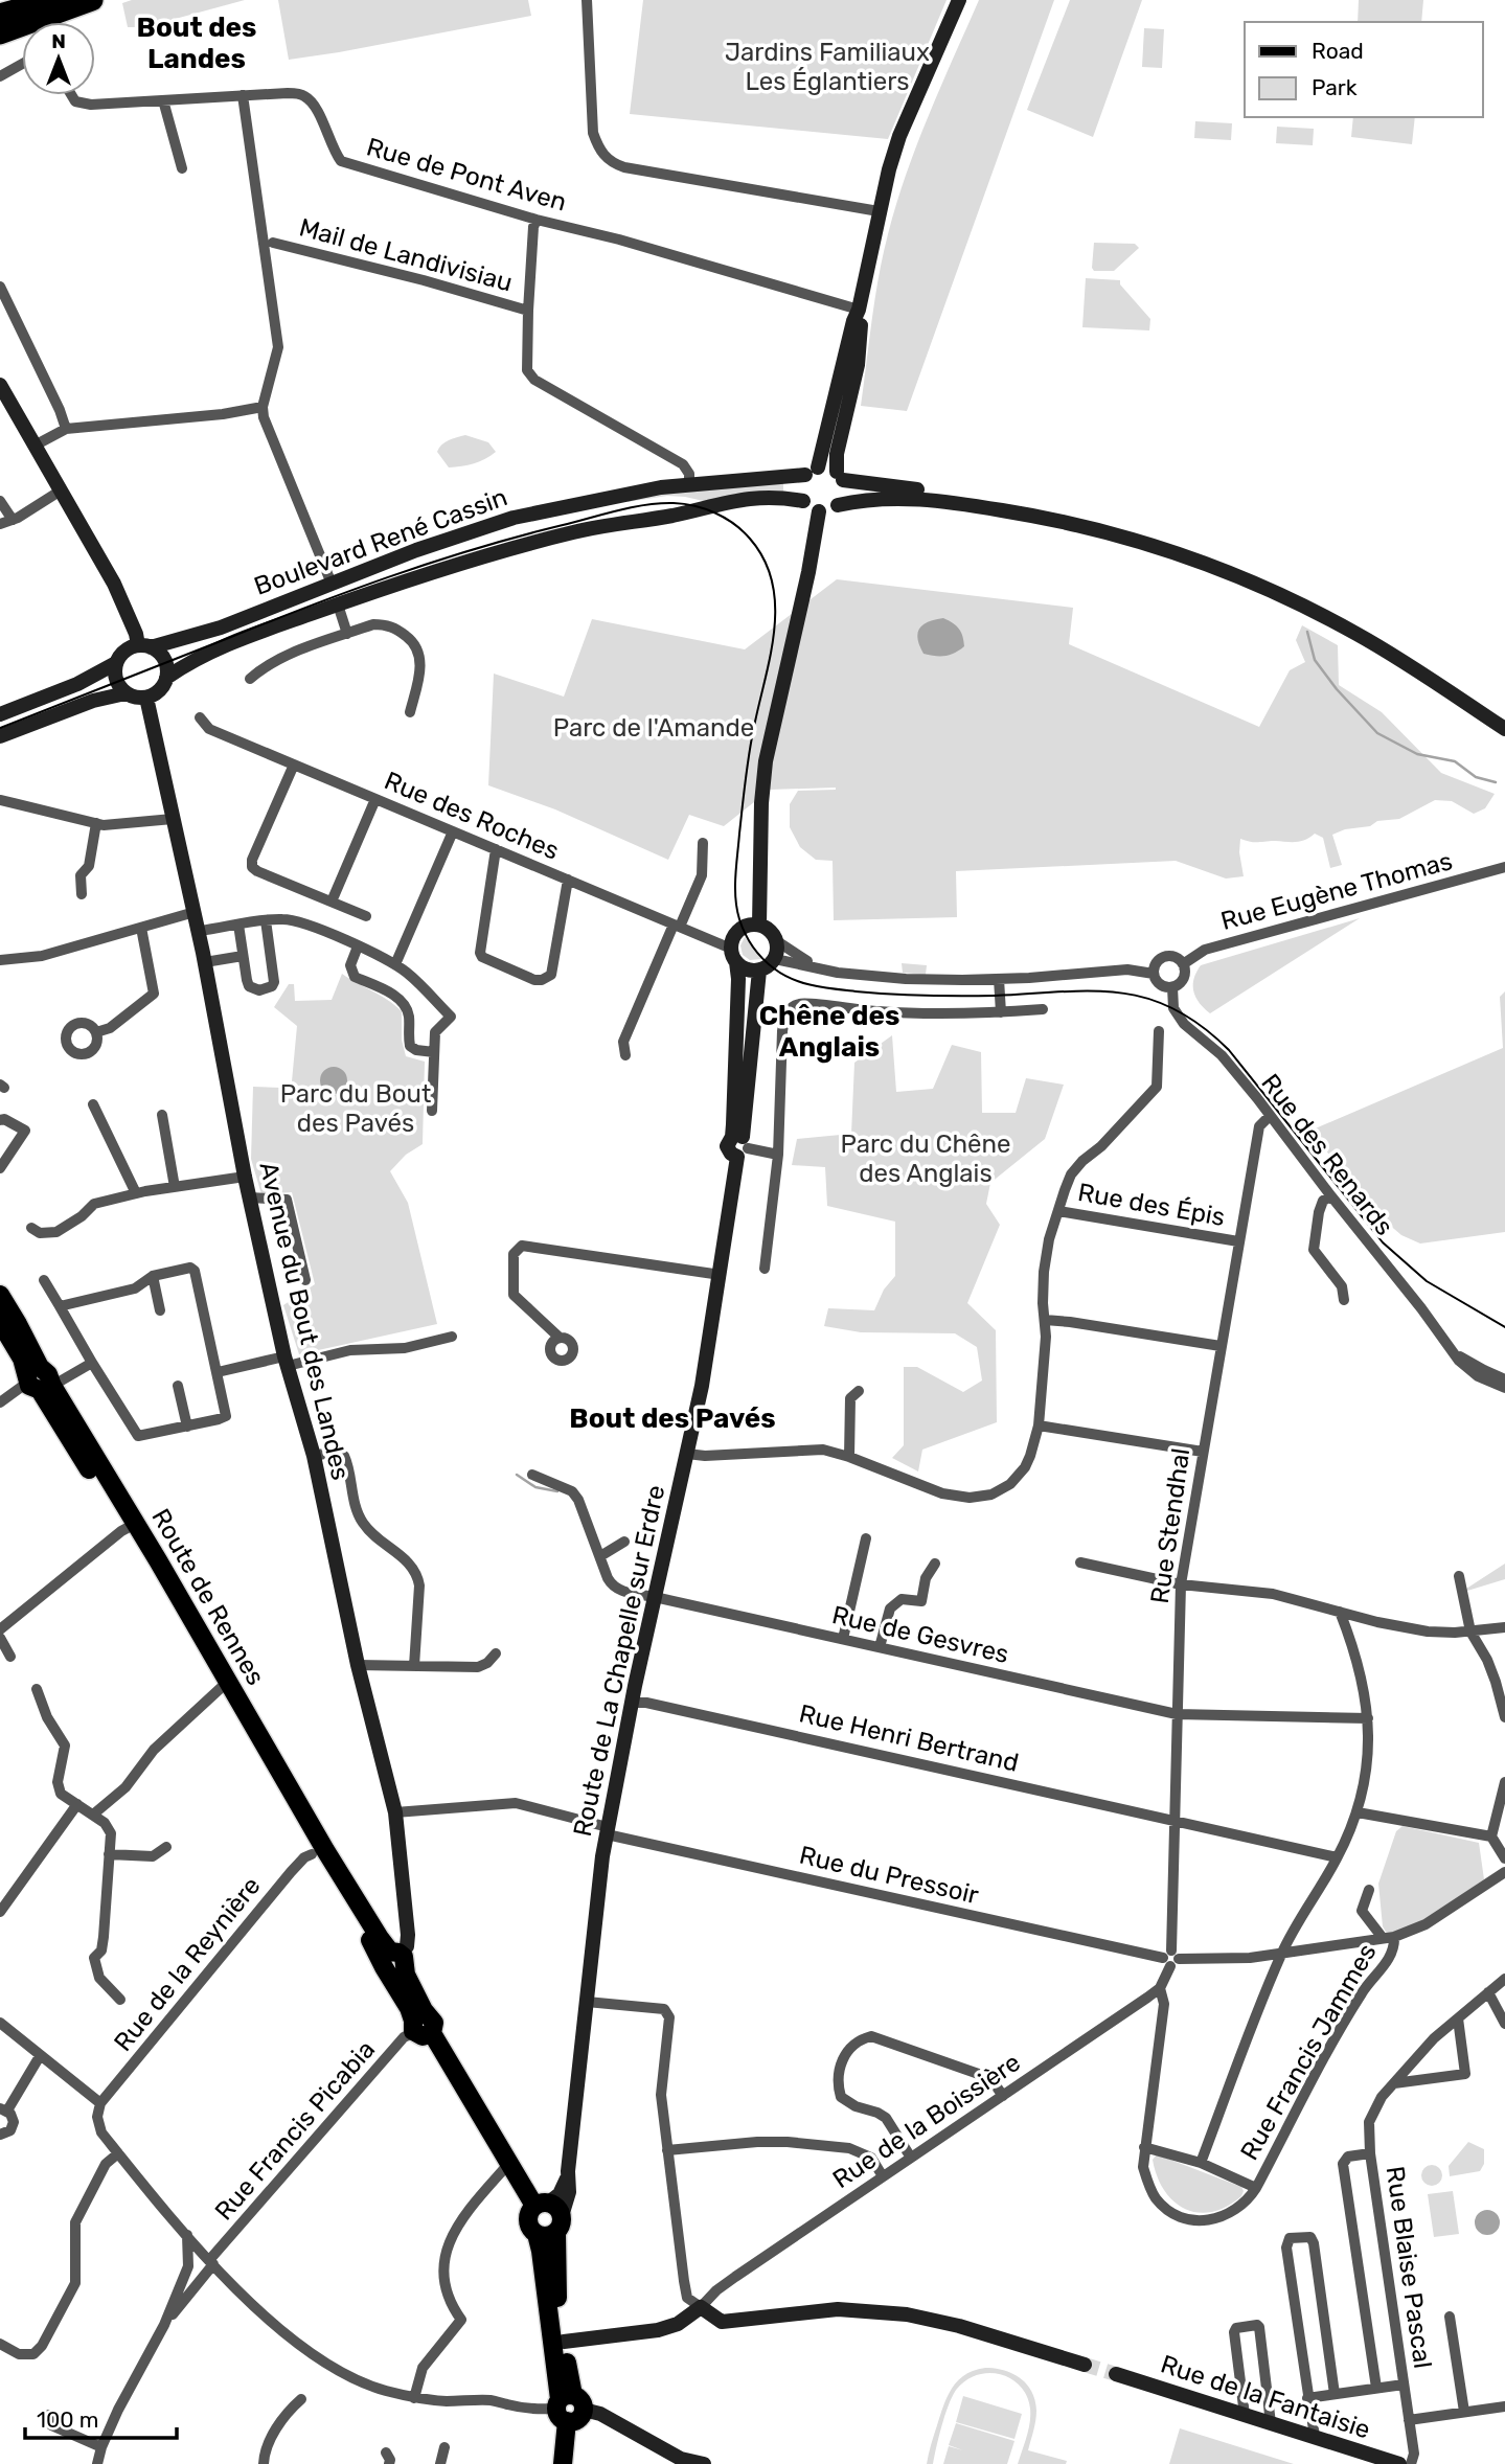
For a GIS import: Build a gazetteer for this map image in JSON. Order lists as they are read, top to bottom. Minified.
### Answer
{"streets":{"main road":["Route de Rennes"],"street":["Rue de Pont Aven","Mail de Landivisiau","Boulevard René Cassin","Rue des Roches","Rue Eugène Thomas","Rue des Renards","Rue des Épis","Avenue du Bout des Landes","Rue Stendhal","Rue de Gesvres","Route de La Chapelle sur Erdre","Rue Henri Bertrand","Rue du Pressoir","Rue de la Reynière","Rue Francis Jammes","Rue de la Boissière","Rue Francis Picabia","Rue Blaise Pascal","Rue de la Fantaisie"]},"crossings":[["Boulevard René Cassin","Avenue du Bout des Landes"],["Rue des Roches","Route de La Chapelle sur Erdre"],["Rue Eugène Thomas","Rue des Renards"],["Rue des Renards","Rue Stendhal"],["Rue des Épis","Rue Stendhal"],["Avenue du Bout des Landes","Route de Rennes"],["Avenue du Bout des Landes","Rue du Pressoir"],["Rue Stendhal","Rue de Gesvres"],["Rue Stendhal","Rue Henri Bertrand"],["Rue Stendhal","Rue du Pressoir"],["Rue Stendhal","Rue de la Boissière"],["Route de Rennes","Route de La Chapelle sur Erdre"],["Route de Rennes","Rue de la Reynière"],["Route de Rennes","Rue Francis Picabia"],["Rue de Gesvres","Route de La Chapelle sur Erdre"],["Route de La Chapelle sur Erdre","Rue Henri Bertrand"],["Route de La Chapelle sur Erdre","Rue du Pressoir"],["Rue du Pressoir","Rue Francis Jammes"],["Rue du Pressoir","Rue de la Boissière"],["Rue Francis Jammes","Rue de la Boissière"]],"districts":["Bout des Landes","Chêne des Anglais","Bout des Pavés"],"parks":["Jardins Familiaux Les Églantiers","Parc de l'Amande","Parc du Bout des Pavés","Parc du Chêne des Anglais"],"legend":["Road","Park"],"scale_bar":"100 m","north":"top"}
